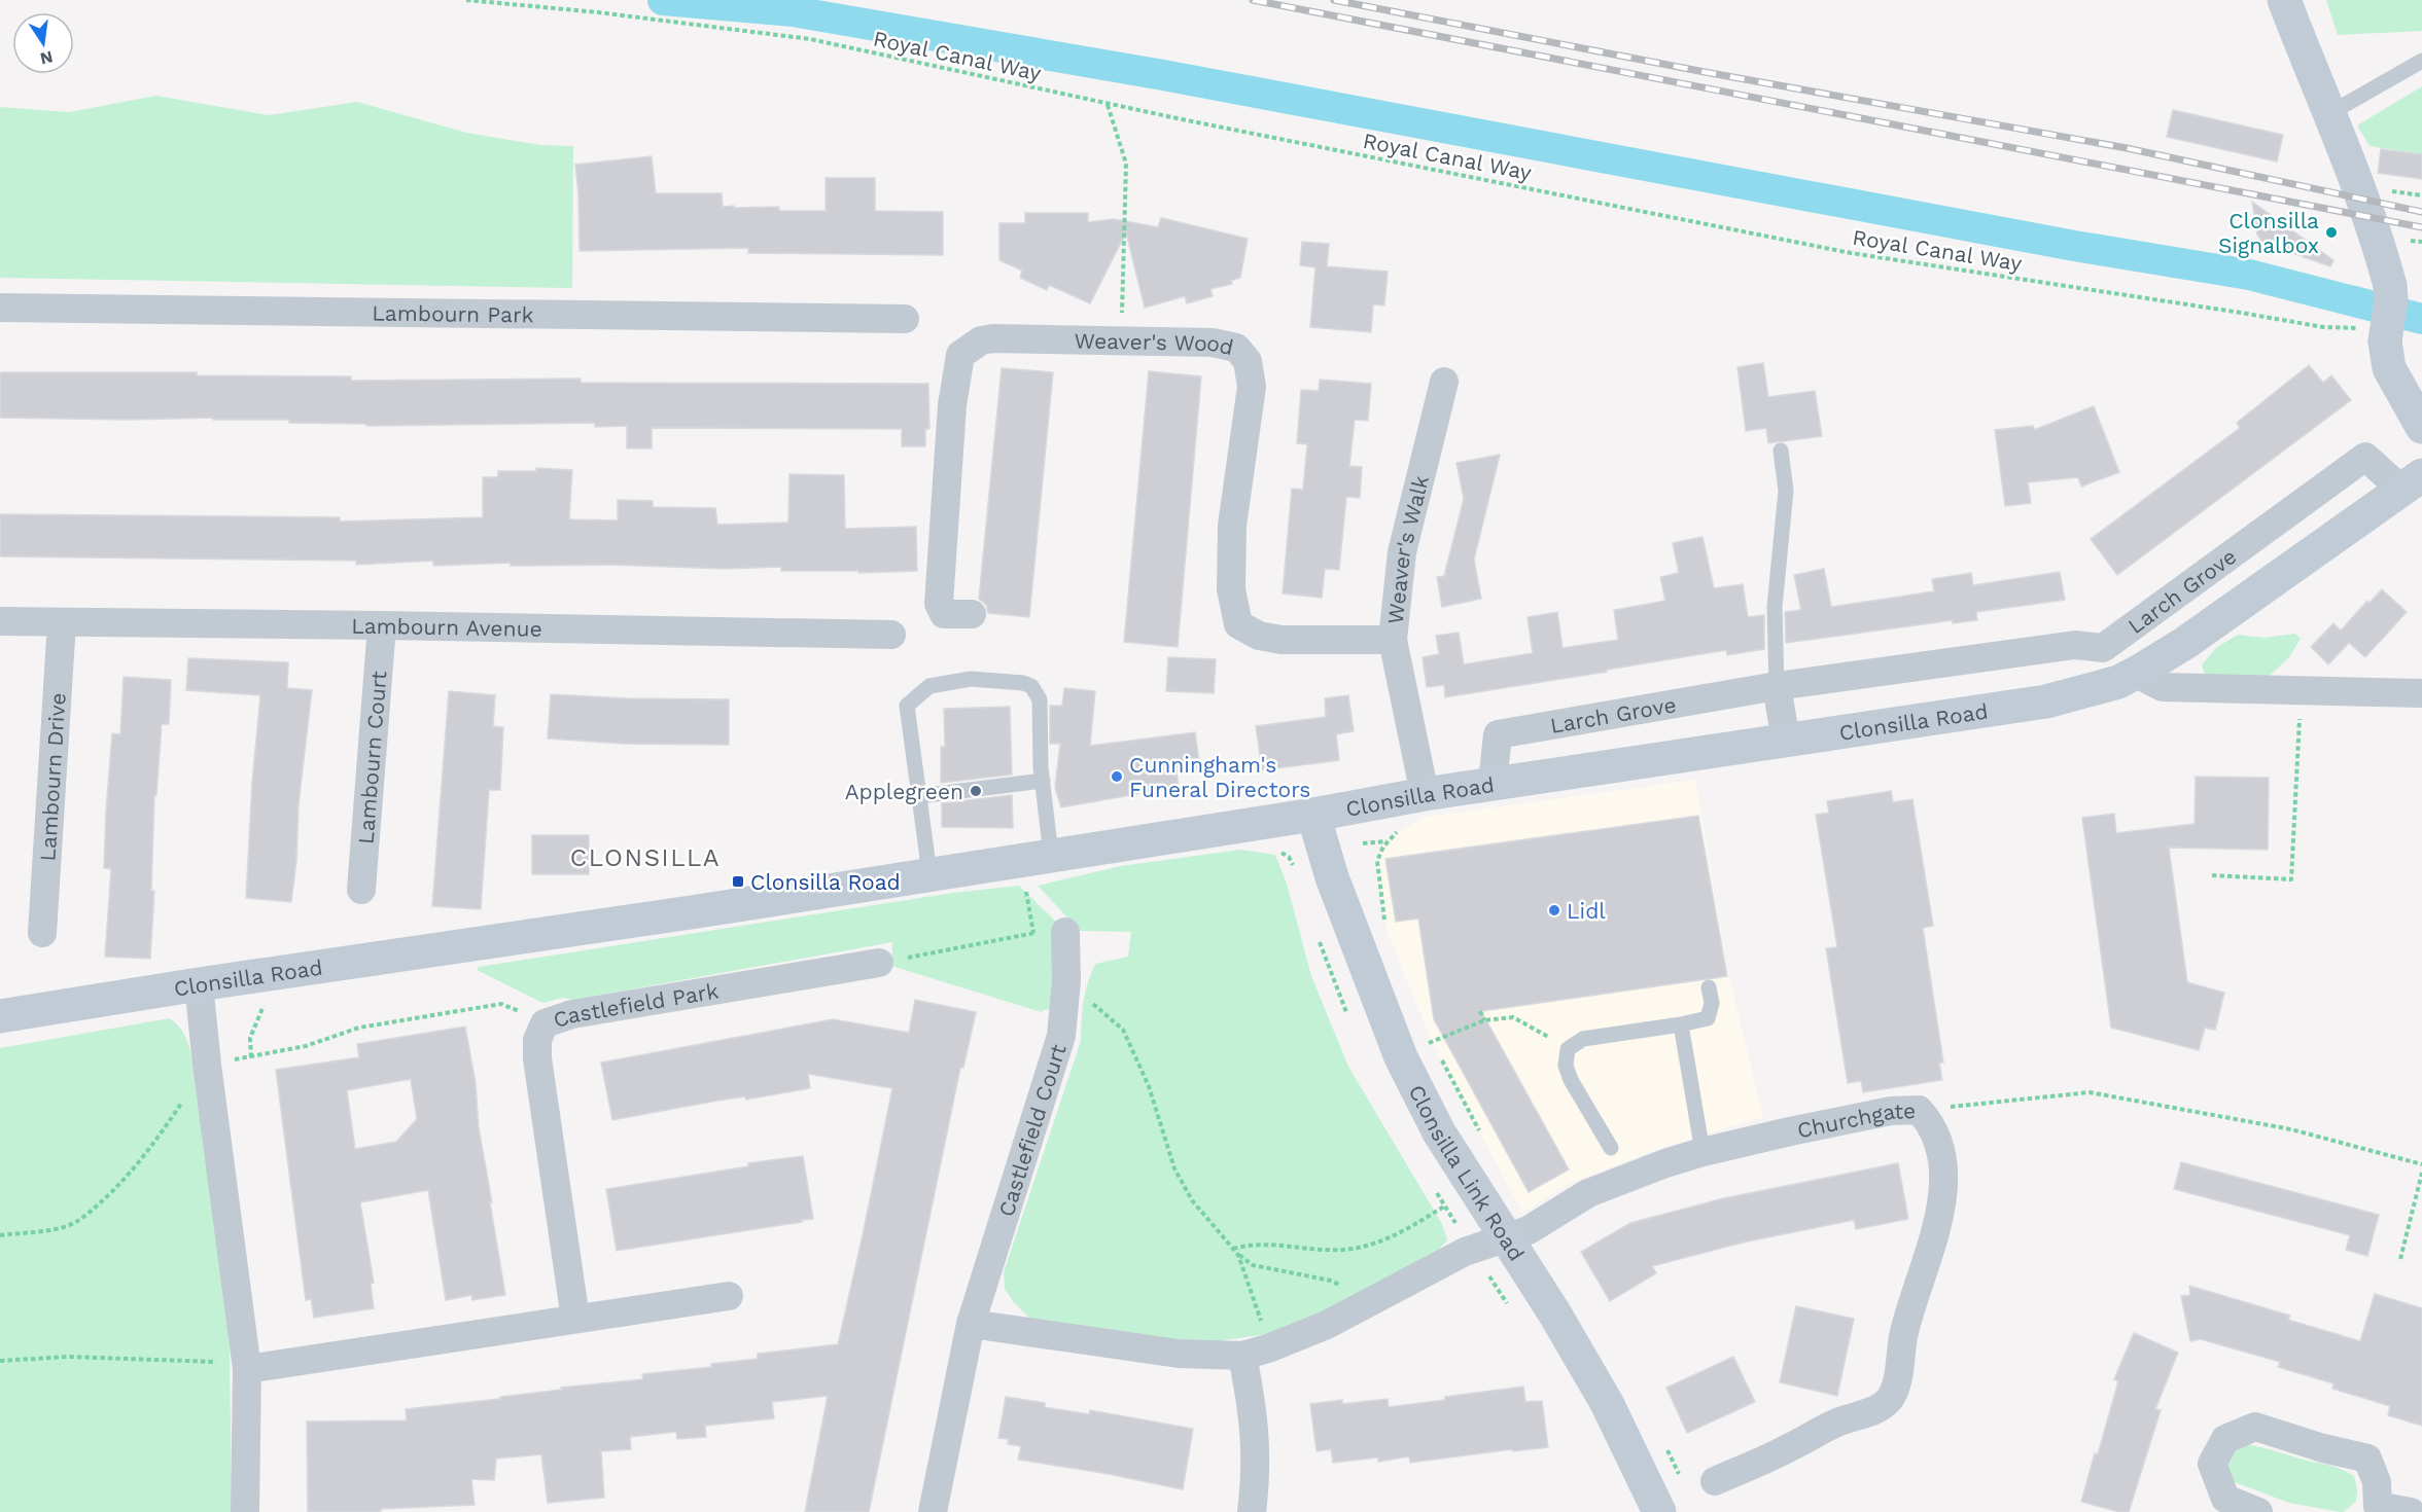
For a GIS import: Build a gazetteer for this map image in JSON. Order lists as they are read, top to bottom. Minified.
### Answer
{"streets":{"main road":["Clonsilla Road","Clonsilla Link Road"],"street":["Lambourn Park","Weaver's Wood","Weaver's Walk","Larch Grove","Lambourn Avenue","Lambourn Court","Lambourn Drive","Castlefield Park","Churchgate","Castlefield Court"],"path":["Royal Canal Way"]},"crossings":[["Weaver's Wood","Weaver's Walk"],["Weaver's Walk","Clonsilla Road"],["Larch Grove","Clonsilla Road"],["Lambourn Avenue","Lambourn Court"],["Lambourn Avenue","Lambourn Drive"],["Clonsilla Road","Clonsilla Link Road"],["Churchgate","Clonsilla Link Road"]],"districts":["CLONSILLA"],"places":{"other":["Clonsilla Signalbox","Cunningham's Funeral Directors","Applegreen","Lidl"],"transit":["Clonsilla Road"]},"north":"bottom"}
